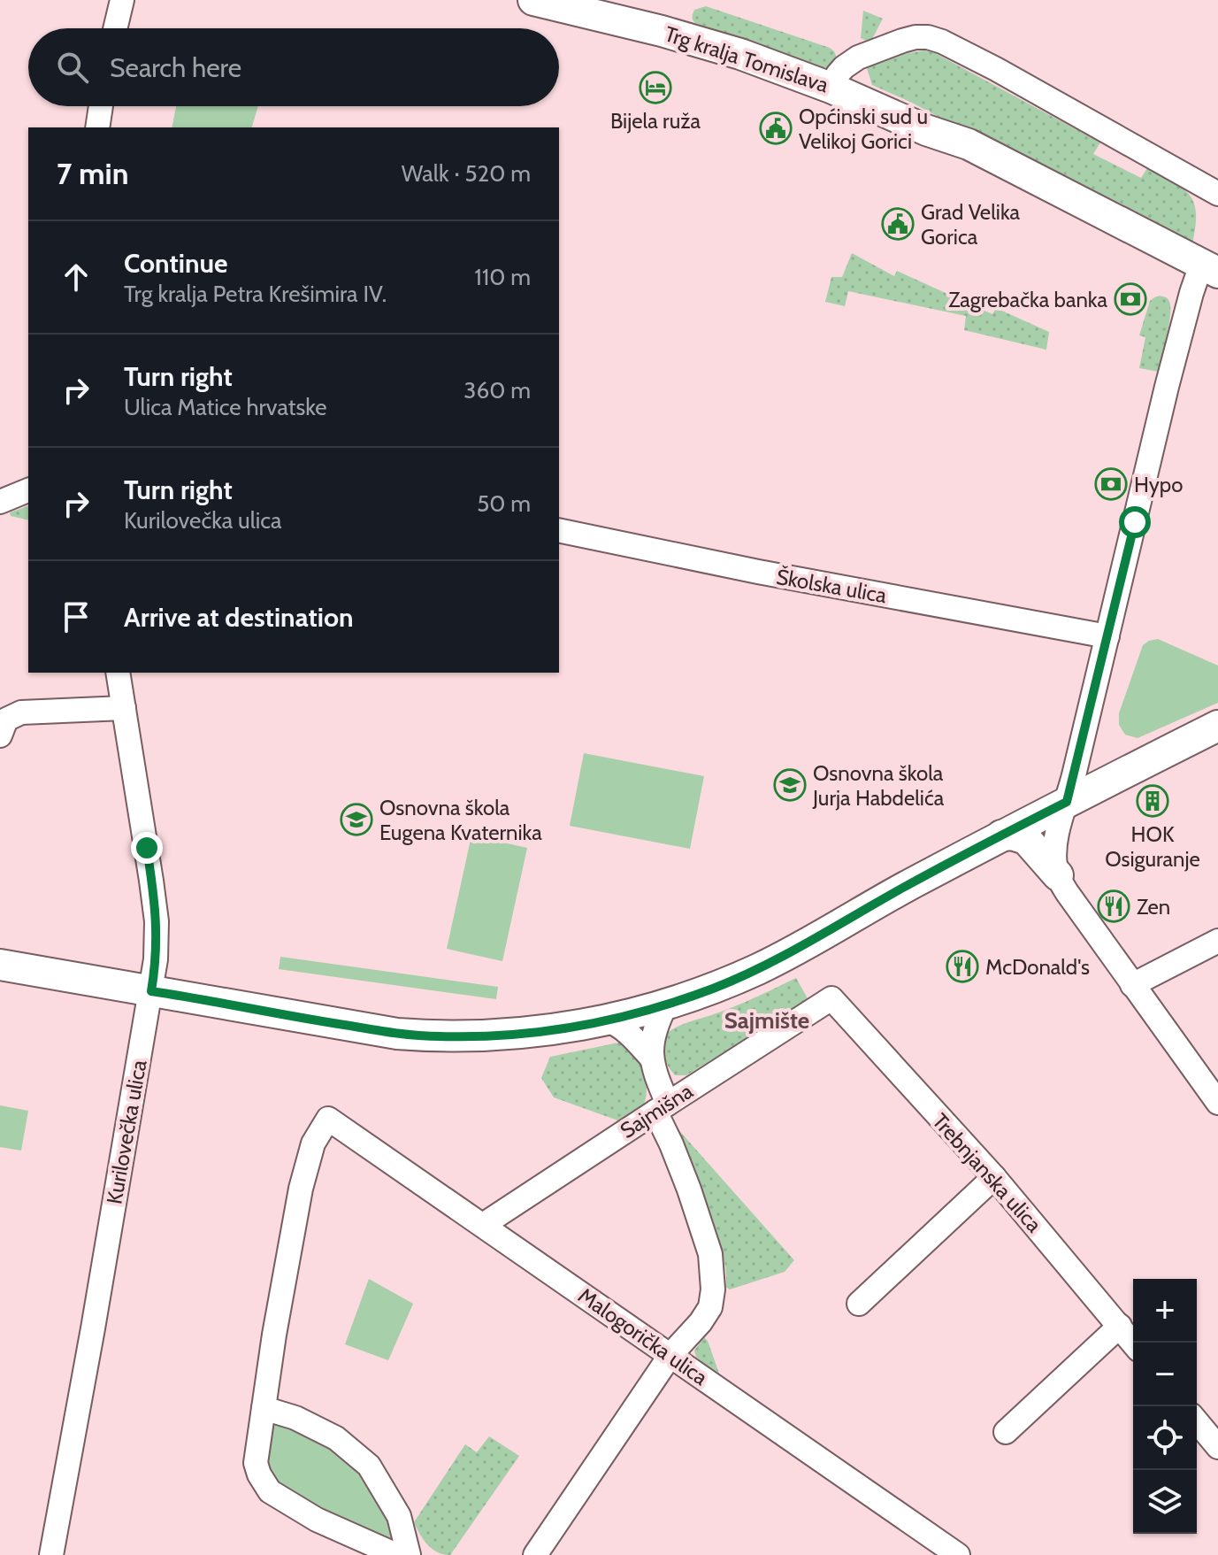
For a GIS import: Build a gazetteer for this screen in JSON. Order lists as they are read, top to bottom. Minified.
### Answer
{"streets":{"main road":["Trg kralja Tomislava"],"street":["Školska ulica","Sajmišna","Kurilovečka ulica","Trebnjanska ulica","Malogorička ulica"]},"crossings":[["Sajmišna","Trebnjanska ulica"],["Sajmišna","Malogorička ulica"]],"districts":["Sajmište"],"places":{"hotel":["Bijela ruža"],"public building":["Općinski sud u Velikoj Gorici","Grad Velika Gorica"],"bank":["Zagrebačka banka","Hypo"],"school or university":["Osnovna škola Jurja Habdelića","Osnovna škola Eugena Kvaternika"],"building":["HOK Osiguranje"],"restaurant":["Zen","McDonald's"]},"page":{"search":"Search here","heading":["7 min","Walk · 520 m"],"list":[["Continue","Trg kralja Petra Krešimira IV.","110 m"],["Turn right","Ulica Matice hrvatske","360 m"],["Turn right","Kurilovečka ulica","50 m"],"Arrive at destination"],"map_buttons":["+","−"]}}
